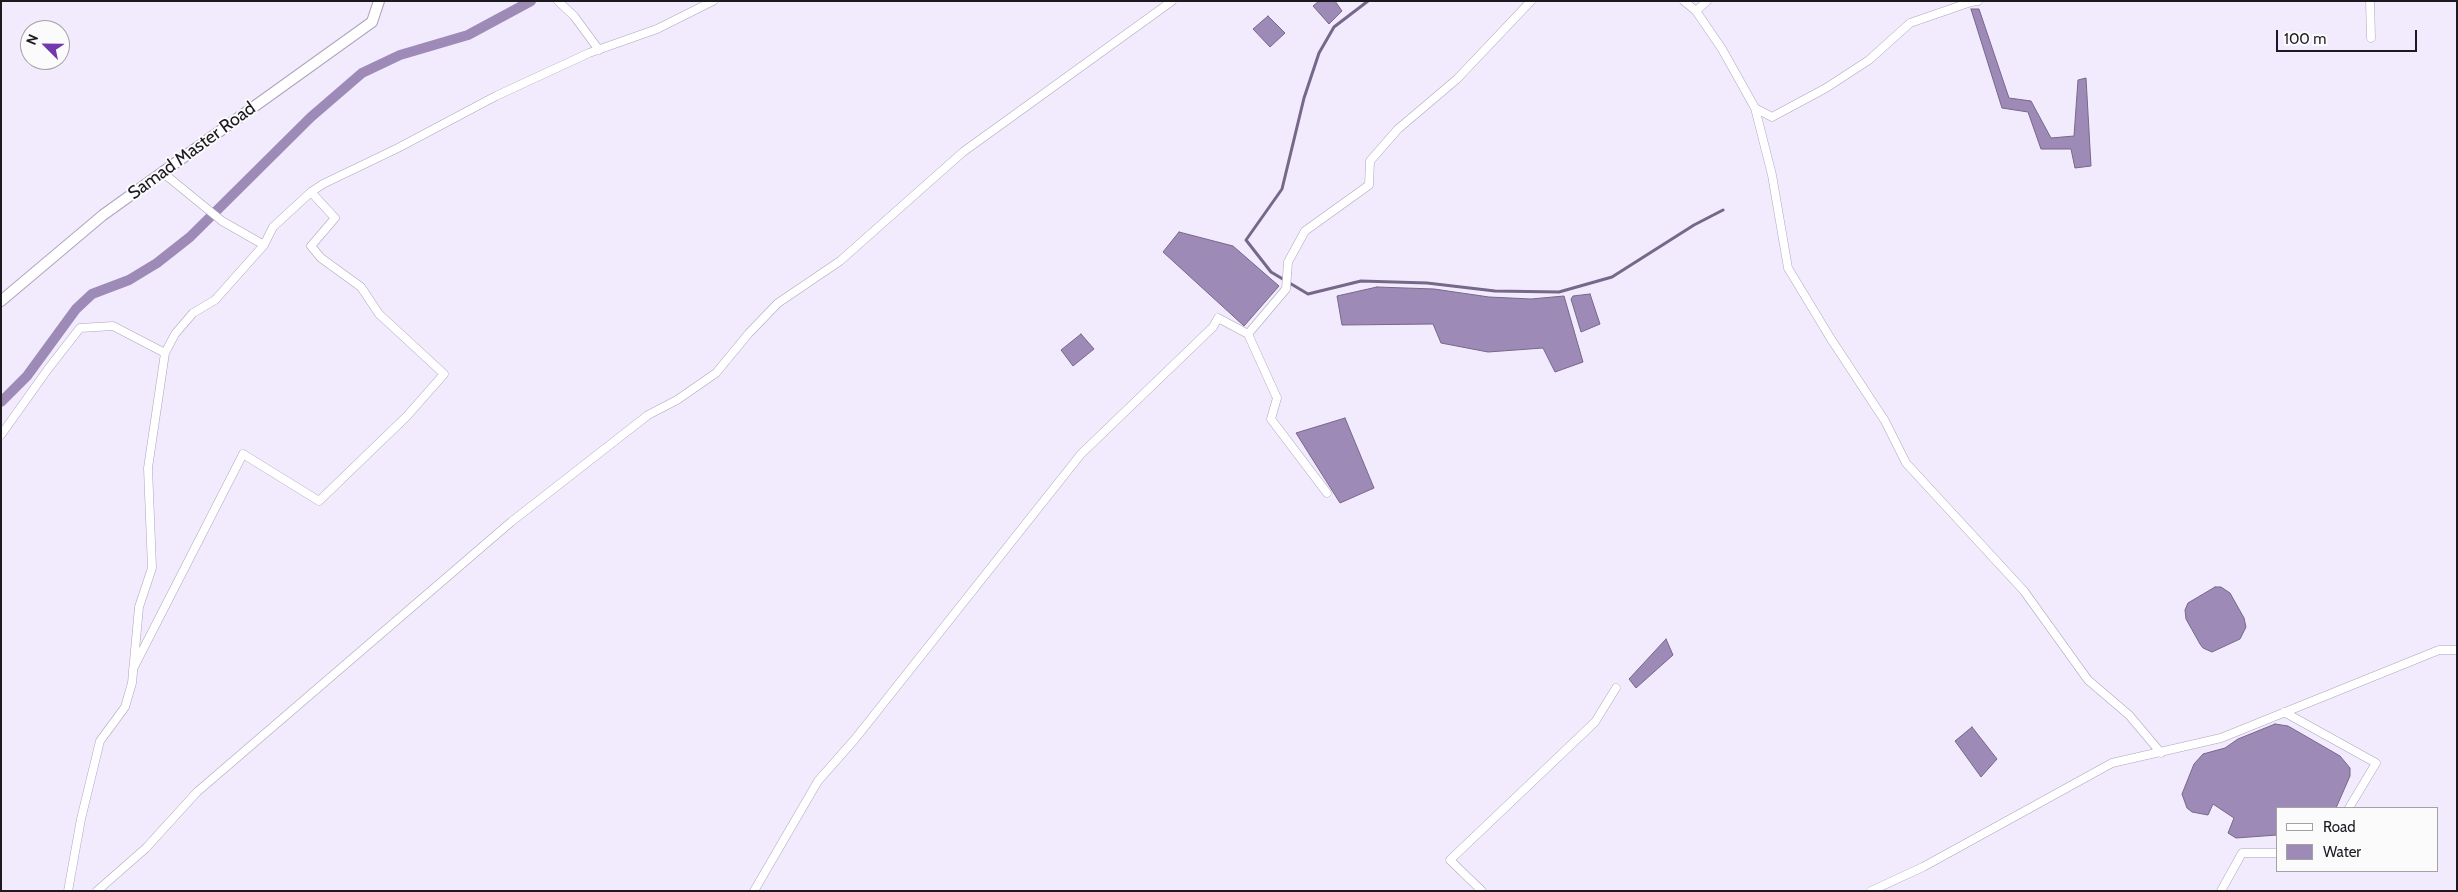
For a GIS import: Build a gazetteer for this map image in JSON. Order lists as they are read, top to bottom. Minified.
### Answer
{"streets":{"street":["Samad Master Road"]},"legend":["Road","Water"],"scale_bar":"100 m","north":"top left"}
